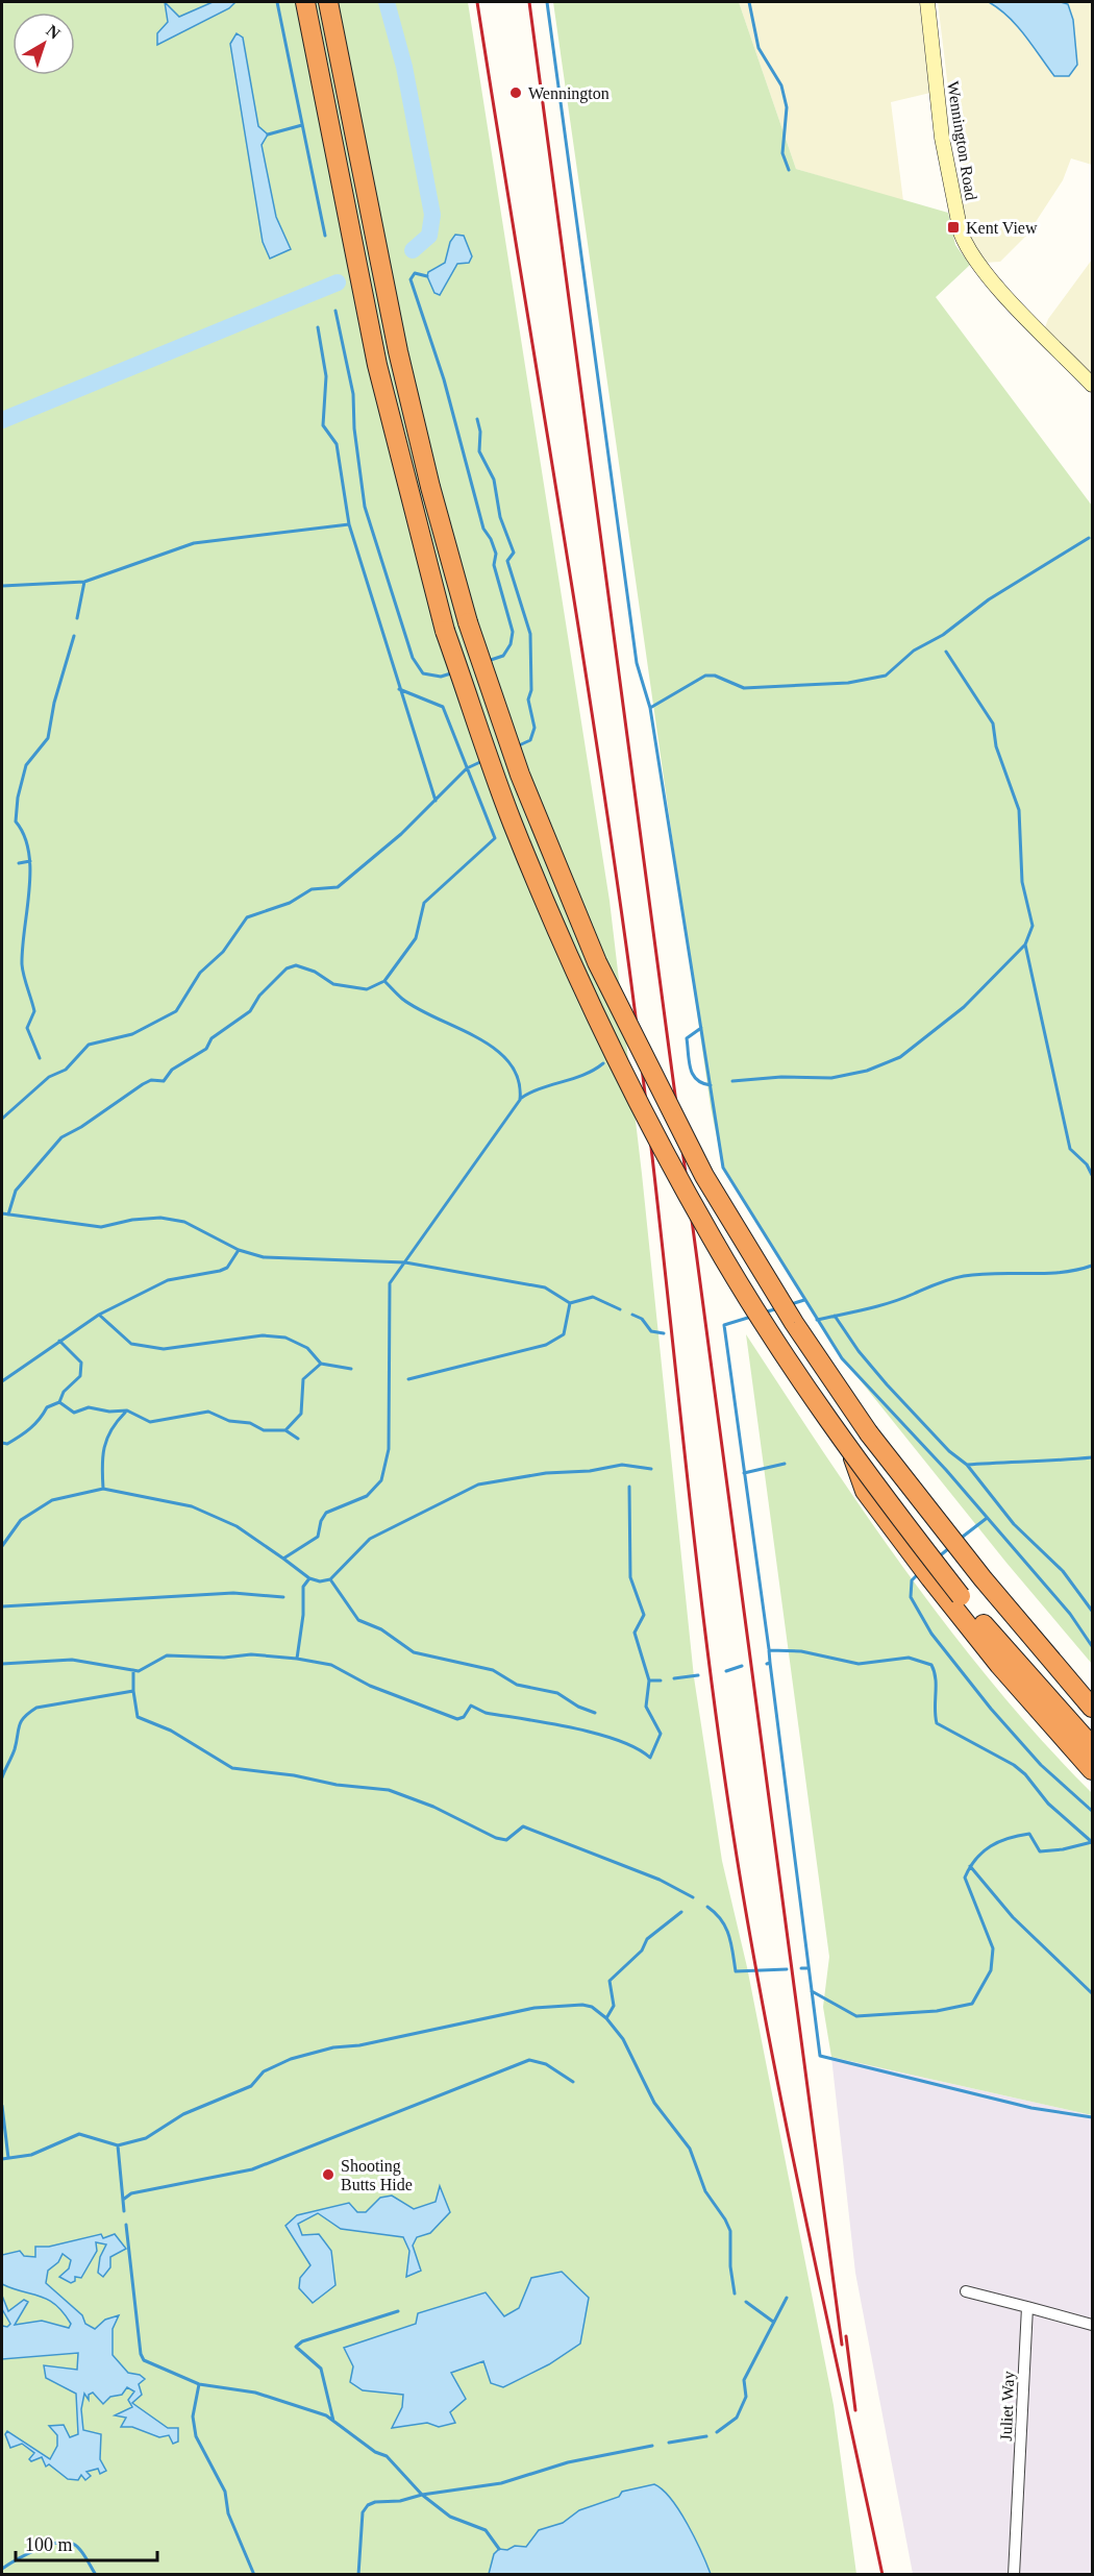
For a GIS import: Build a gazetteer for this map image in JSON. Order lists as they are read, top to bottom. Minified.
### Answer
{"streets":{"main road":["Wennington Road"],"street":["Juliet Way"]},"places":{"other":["Wennington","Shooting Butts Hide"],"transit":["Kent View"]},"scale_bar":"100 m","north":"top right"}
